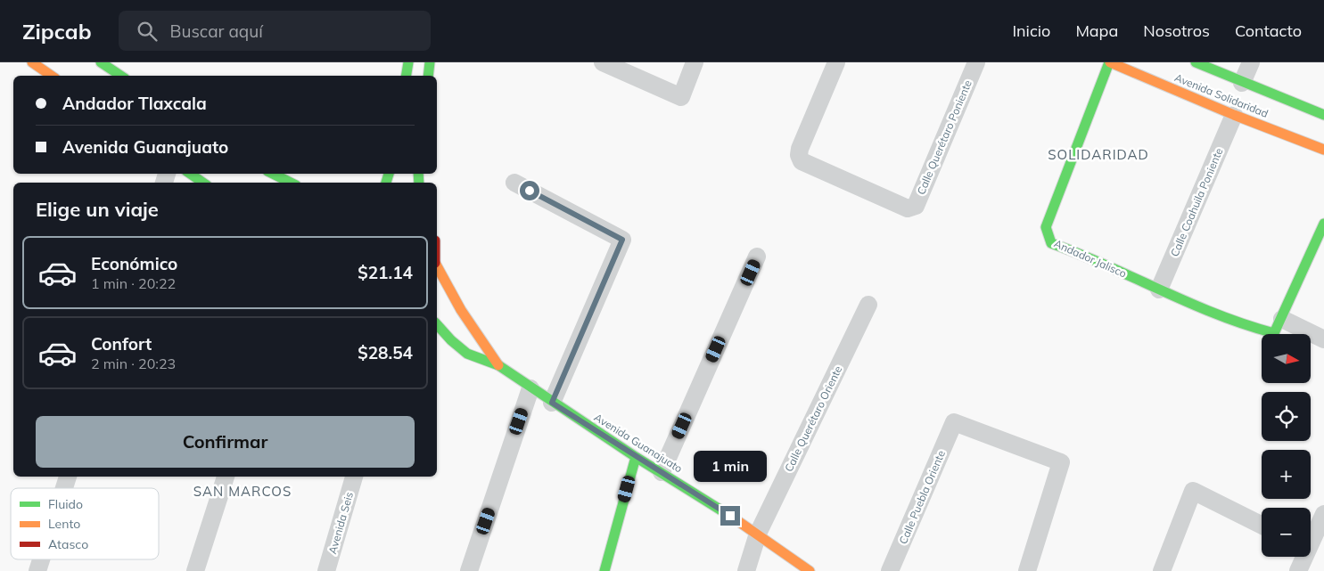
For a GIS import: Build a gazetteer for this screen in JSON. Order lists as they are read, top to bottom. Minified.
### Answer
{"streets":{"street":["Avenida Solidaridad","Calle Querétaro Poniente","Calle Coahuila Poniente","Andador Jalisco","Calle Querétaro Oriente","Avenida Guanajuato","Calle Puebla Oriente","Avenida Seis"]},"crossings":[["Avenida Solidaridad","Calle Coahuila Poniente"],["Avenida Solidaridad","Andador Jalisco"],["Calle Coahuila Poniente","Andador Jalisco"],["Calle Querétaro Oriente","Avenida Guanajuato"]],"districts":["SOLIDARIDAD","SAN MARCOS"],"legend":["Fluido","Lento","Atasco"],"north":"right","page":{"header":"Zipcab","search":"Buscar aquí","nav":["Inicio","Mapa","Nosotros","Contacto"],"banner":["Andador Tlaxcala","Avenida Guanajuato"],"heading":"Elige un viaje","list":[{"name":"Económico","note":"1 min · 20:22","value":"$21.14"},{"name":"Confort","note":"2 min · 20:23","value":"$28.54"}],"map_buttons":["+","−"],"buttons":"Confirmar","bubble":"1 min"}}
